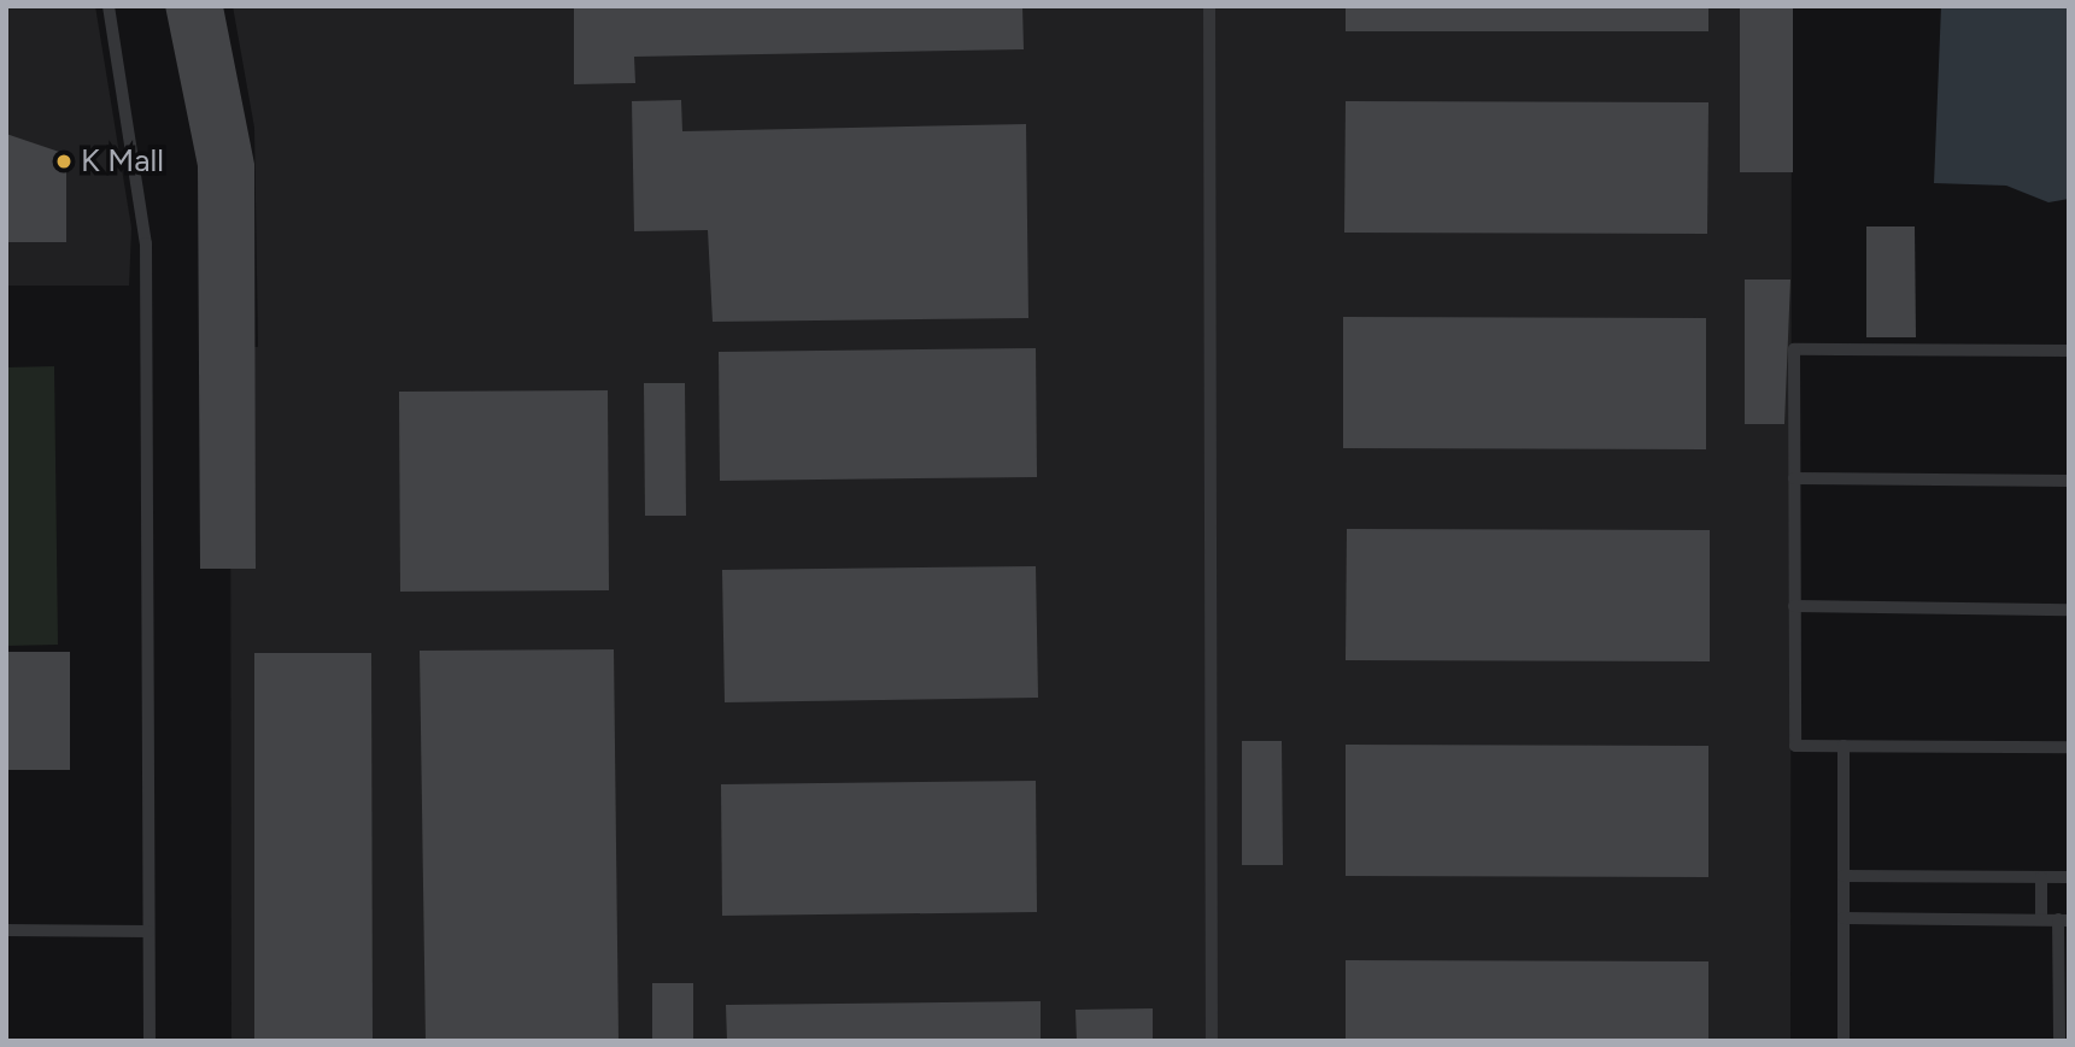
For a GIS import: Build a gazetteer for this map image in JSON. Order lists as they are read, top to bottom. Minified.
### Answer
{"places":["K Mall"]}
